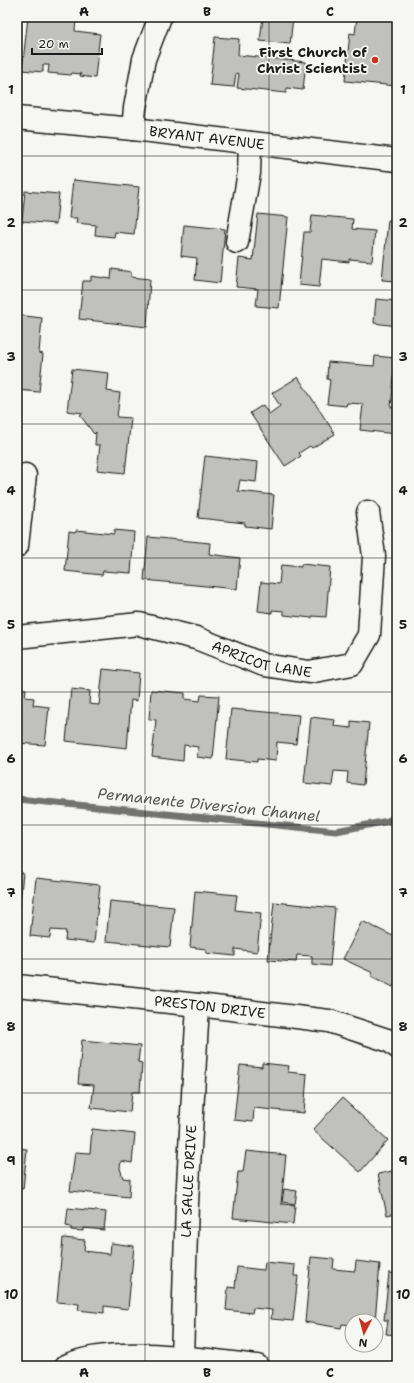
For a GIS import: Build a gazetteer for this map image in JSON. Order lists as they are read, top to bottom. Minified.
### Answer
{"streets":{"street":["BRYANT AVENUE","APRICOT LANE","PRESTON DRIVE","LA SALLE DRIVE"]},"crossings":[["PRESTON DRIVE","LA SALLE DRIVE"]],"water":["Permanente Diversion Channel"],"places":["First Church of Christ Scientist"],"scale_bar":"20 m","north":"bottom","grid":{"columns":["A","B","C"],"rows":["1","2","3","4","5","6","7","8","9","10"]}}
